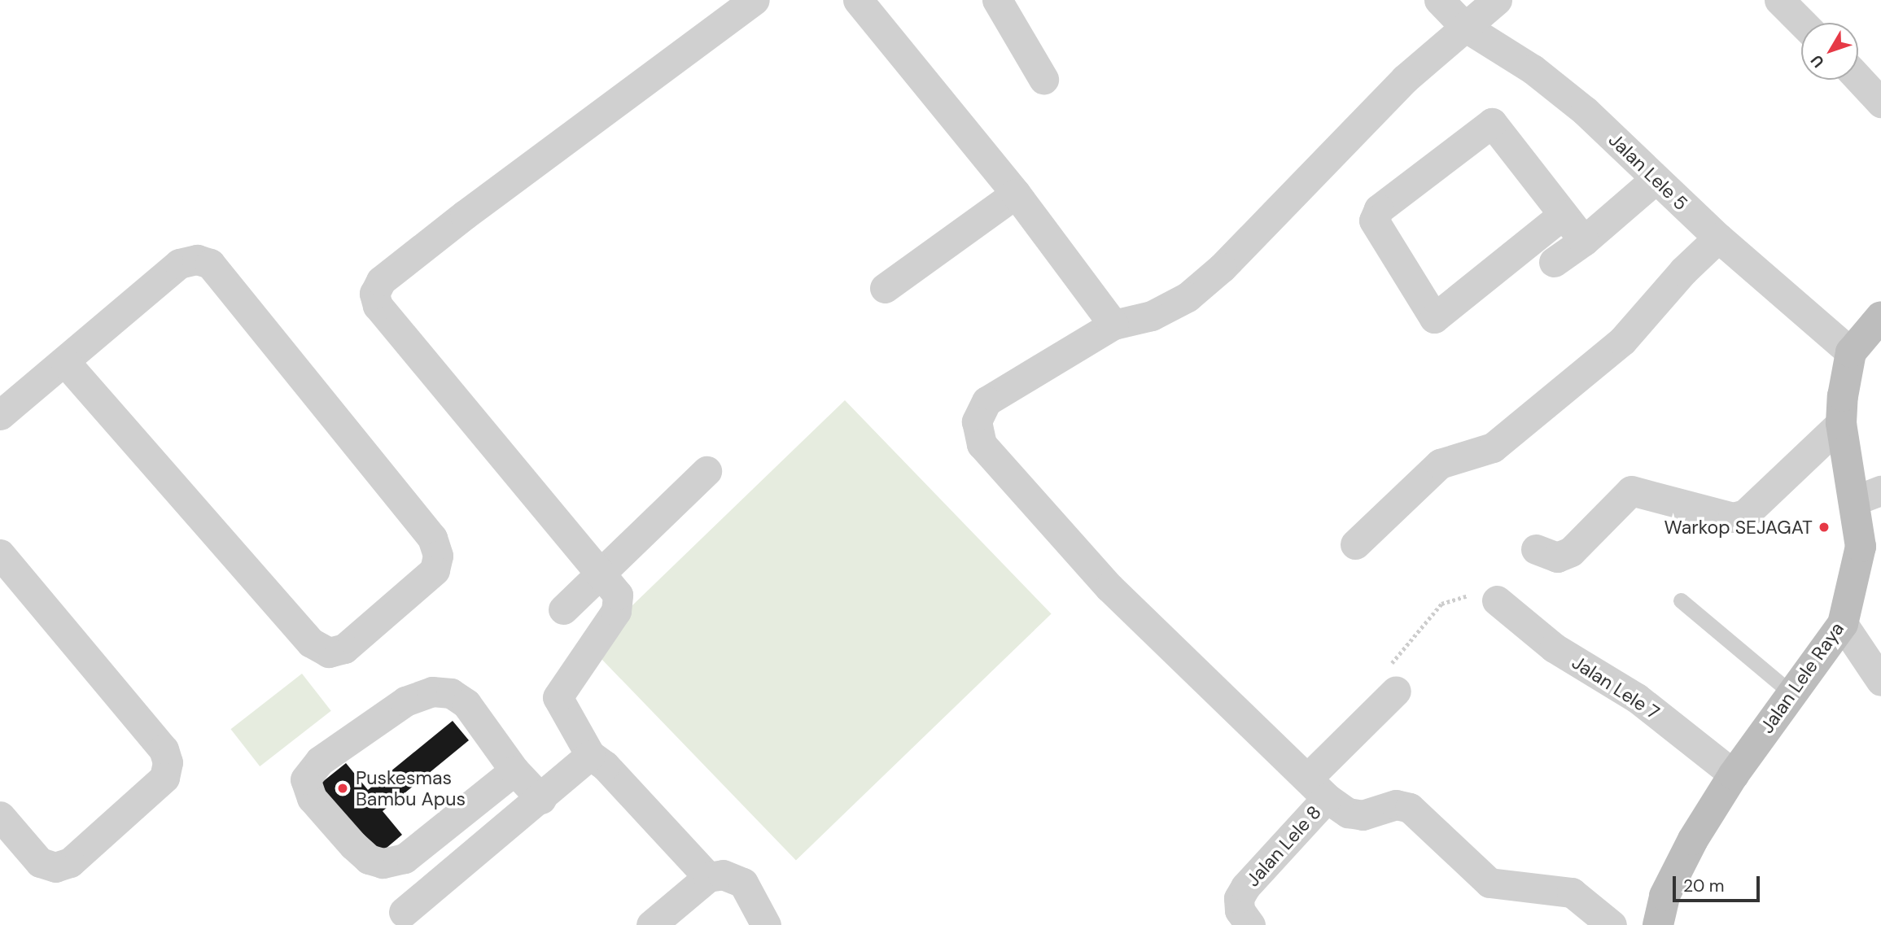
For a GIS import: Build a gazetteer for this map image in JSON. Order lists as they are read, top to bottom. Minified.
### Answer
{"streets":{"street":["Jalan Lele 5","Jalan Lele Raya","Jalan Lele 7","Jalan Lele 8"]},"crossings":[["Jalan Lele 5","Jalan Lele Raya"],["Jalan Lele Raya","Jalan Lele 7"]],"places":["Warkop SEJAGAT","Puskesmas Bambu Apus"],"scale_bar":"20 m","north":"bottom left"}
